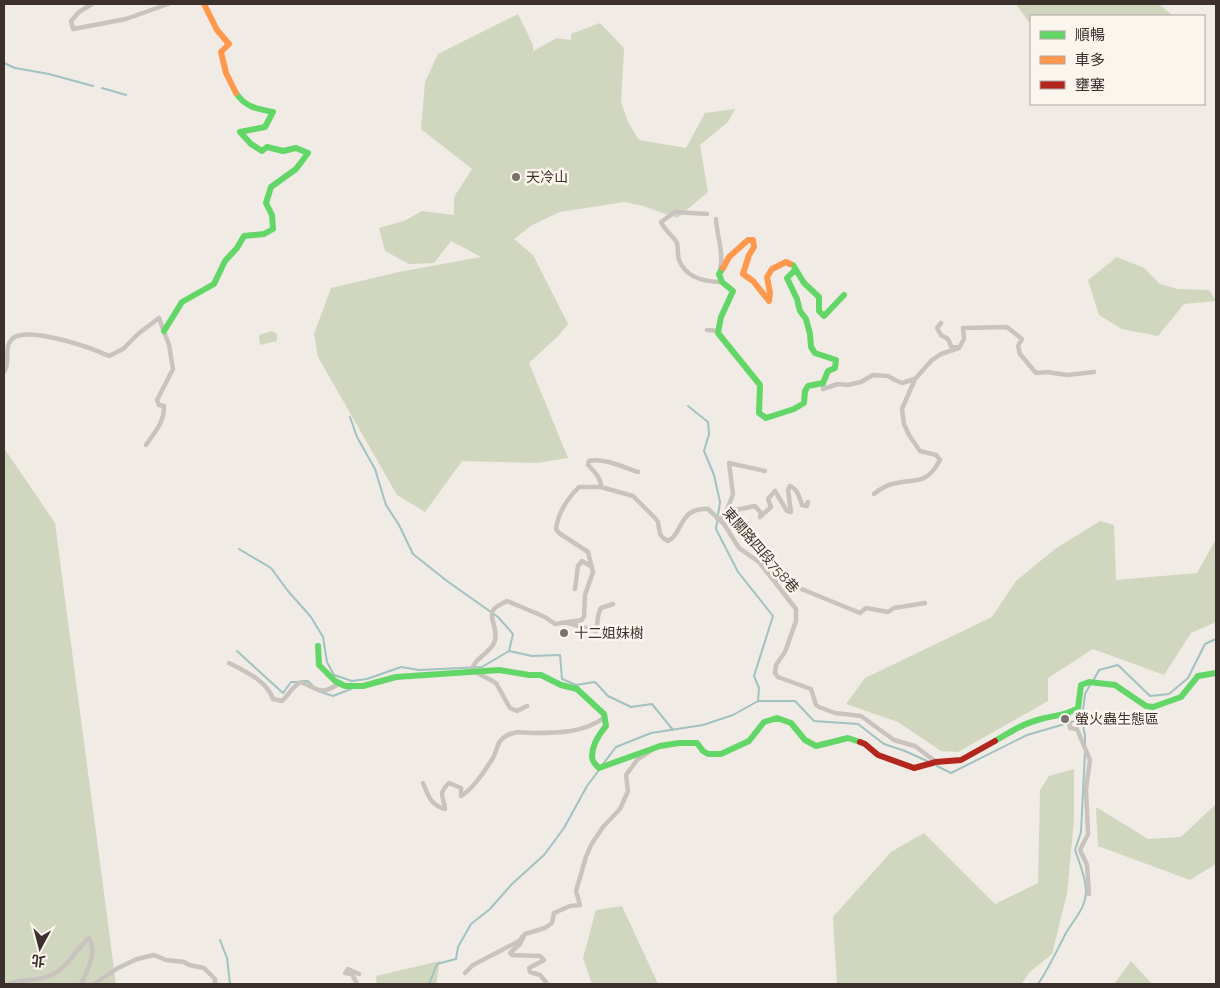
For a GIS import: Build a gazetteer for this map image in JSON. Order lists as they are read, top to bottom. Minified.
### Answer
{"streets":{"street":["東關路四段758巷"]},"places":["天冷山","十二姐妹樹","螢火蟲生態區"],"legend":["順暢","車多","壅塞"],"north":"bottom"}
